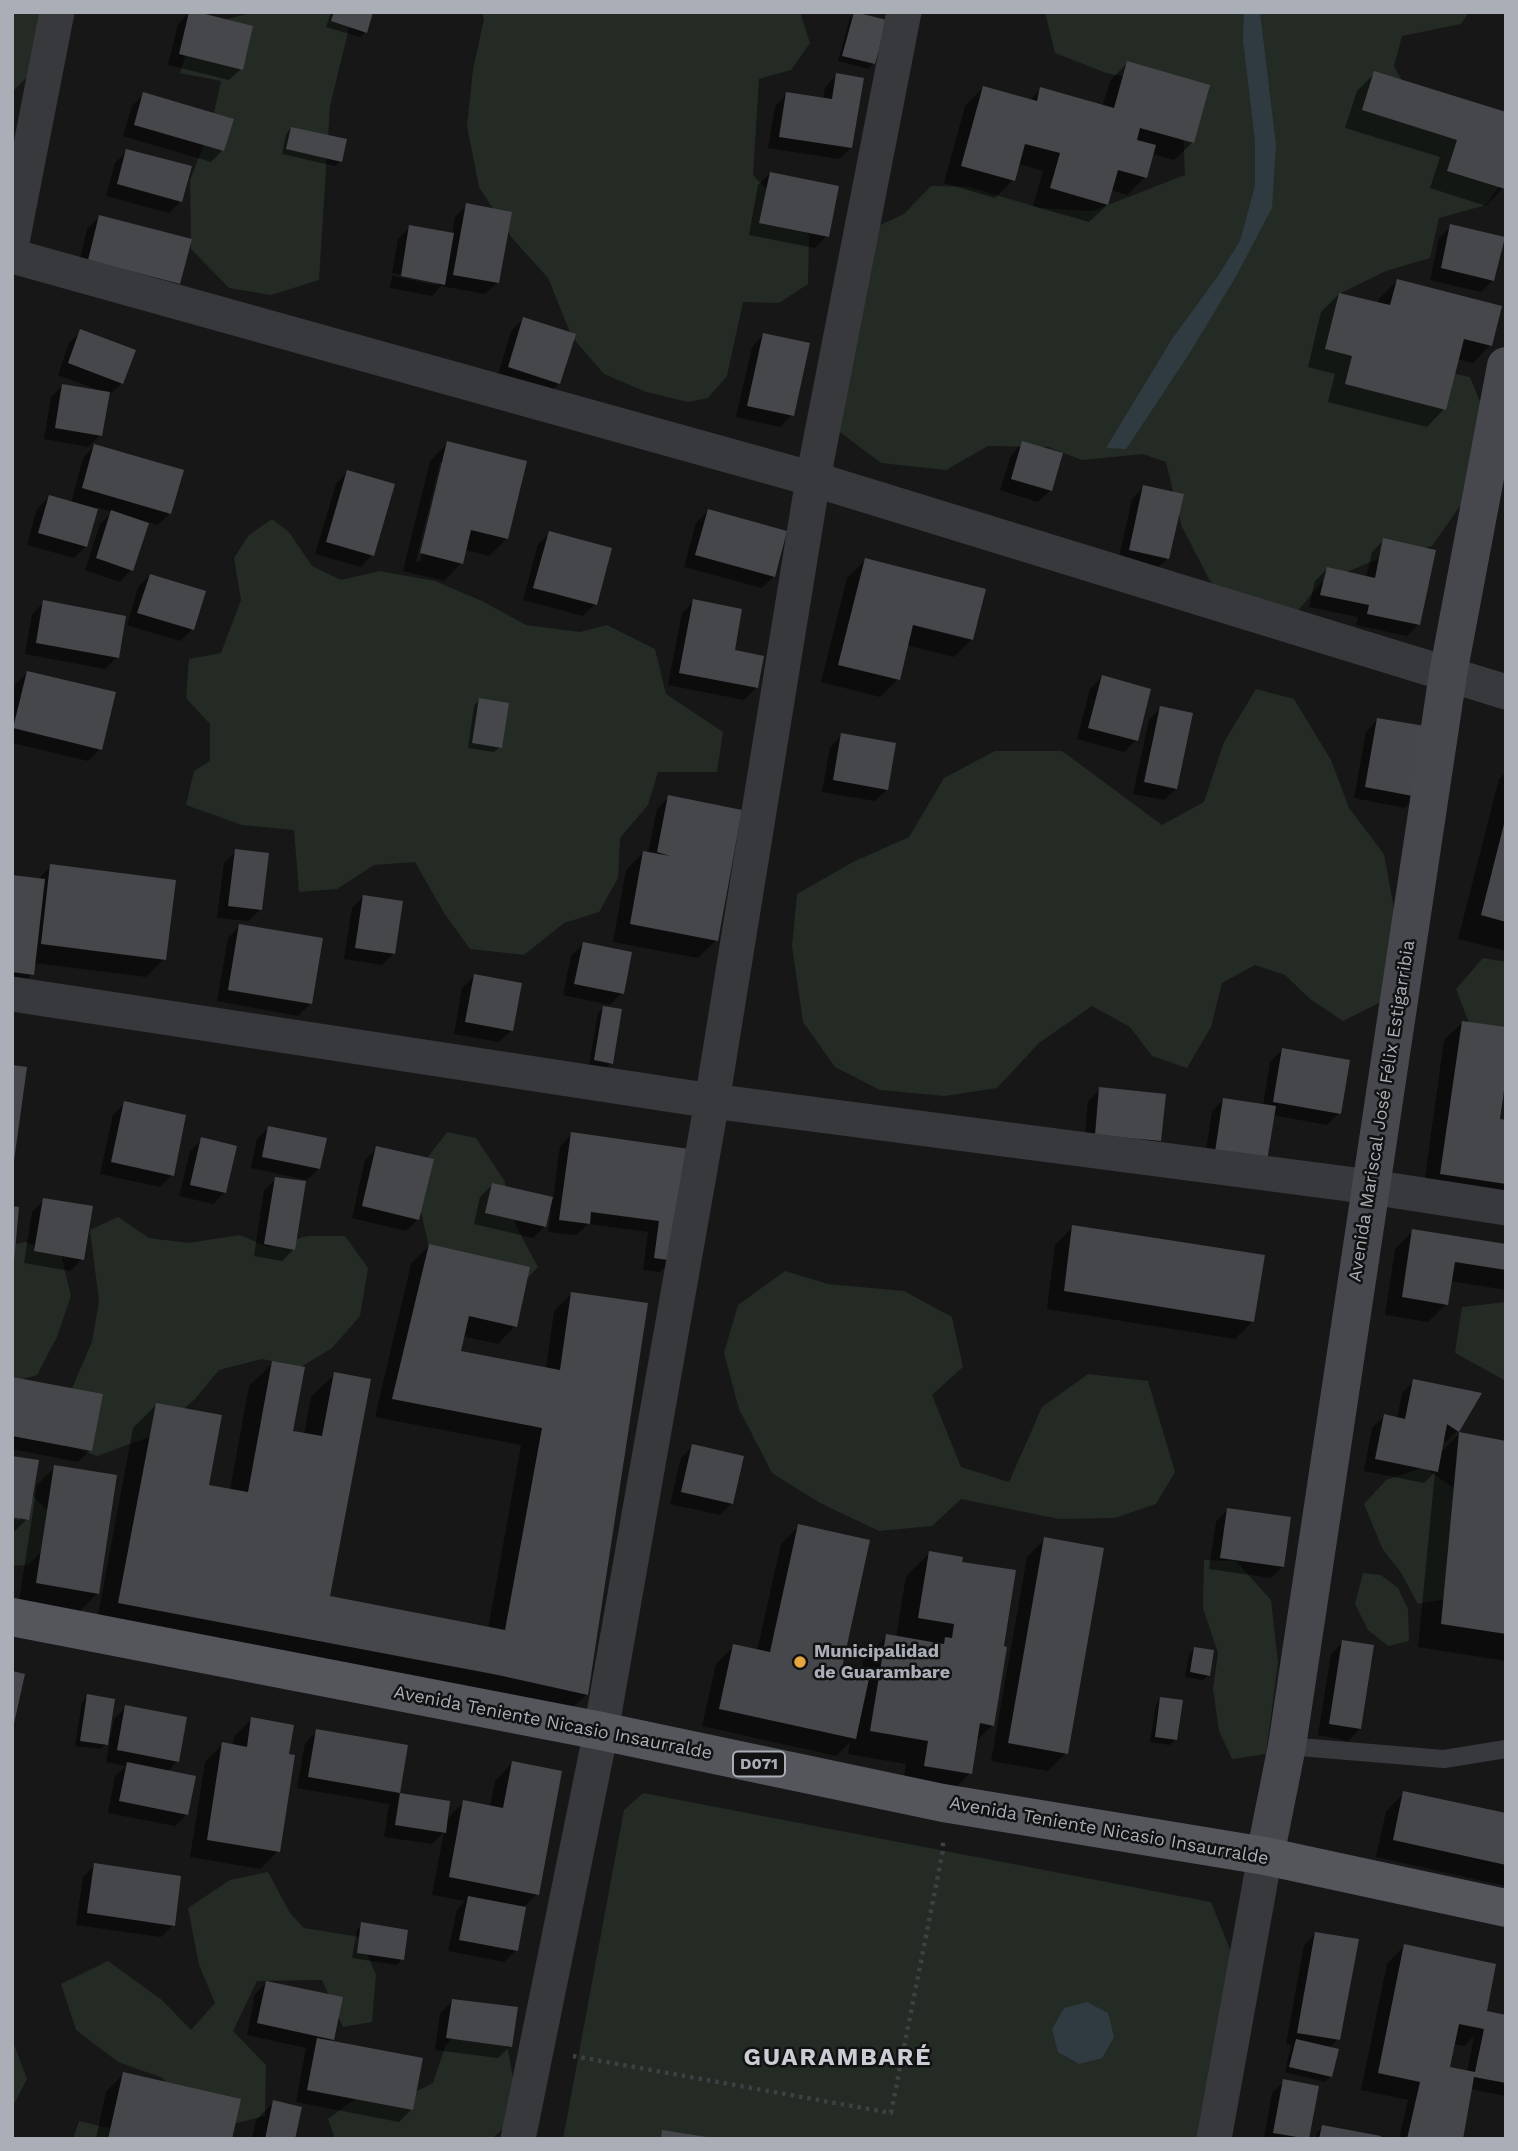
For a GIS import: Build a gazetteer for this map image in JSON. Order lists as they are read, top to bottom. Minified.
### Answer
{"streets":{"main road":["Avenida Mariscal José Félix Estigarribia","Avenida Teniente Nicasio Insaurralde","D071"]},"crossings":[["Avenida Mariscal José Félix Estigarribia","Avenida Teniente Nicasio Insaurralde"]],"districts":["GUARAMBARÉ"],"places":["Municipalidad de Guarambare"]}
